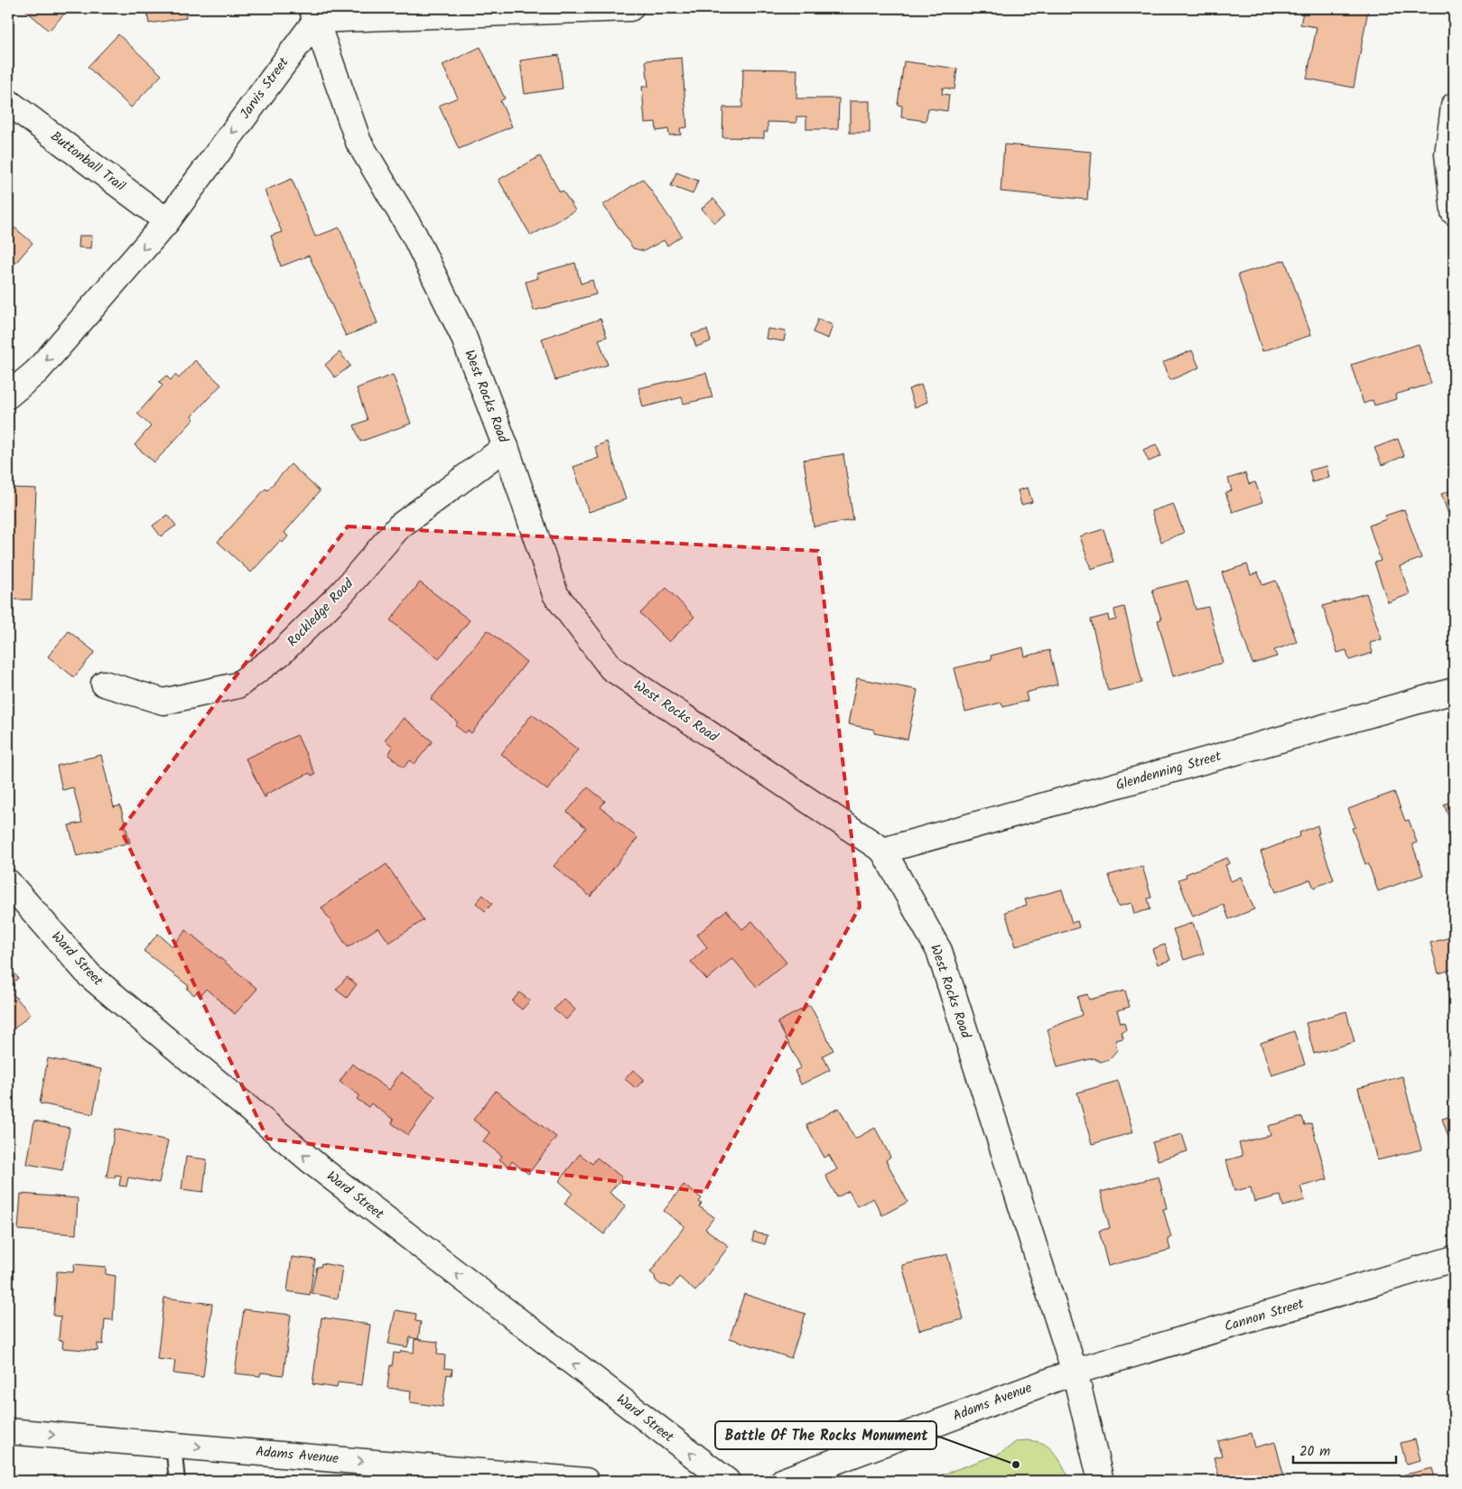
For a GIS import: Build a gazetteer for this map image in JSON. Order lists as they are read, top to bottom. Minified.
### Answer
{"streets":{"street":["Jarvis Street","Buttonball Trail","West Rocks Road","Rockledge Road","Glendenning Street","Ward Street","Cannon Street","Adams Avenue"]},"crossings":[["Jarvis Street","Buttonball Trail"],["Jarvis Street","West Rocks Road"],["West Rocks Road","Rockledge Road"],["West Rocks Road","Glendenning Street"],["West Rocks Road","Cannon Street"],["West Rocks Road","Adams Avenue"],["Cannon Street","Adams Avenue"]],"one_way":["Jarvis Street","Ward Street","Adams Avenue"],"places":["Battle Of The Rocks Monument"],"scale_bar":"20 m"}
